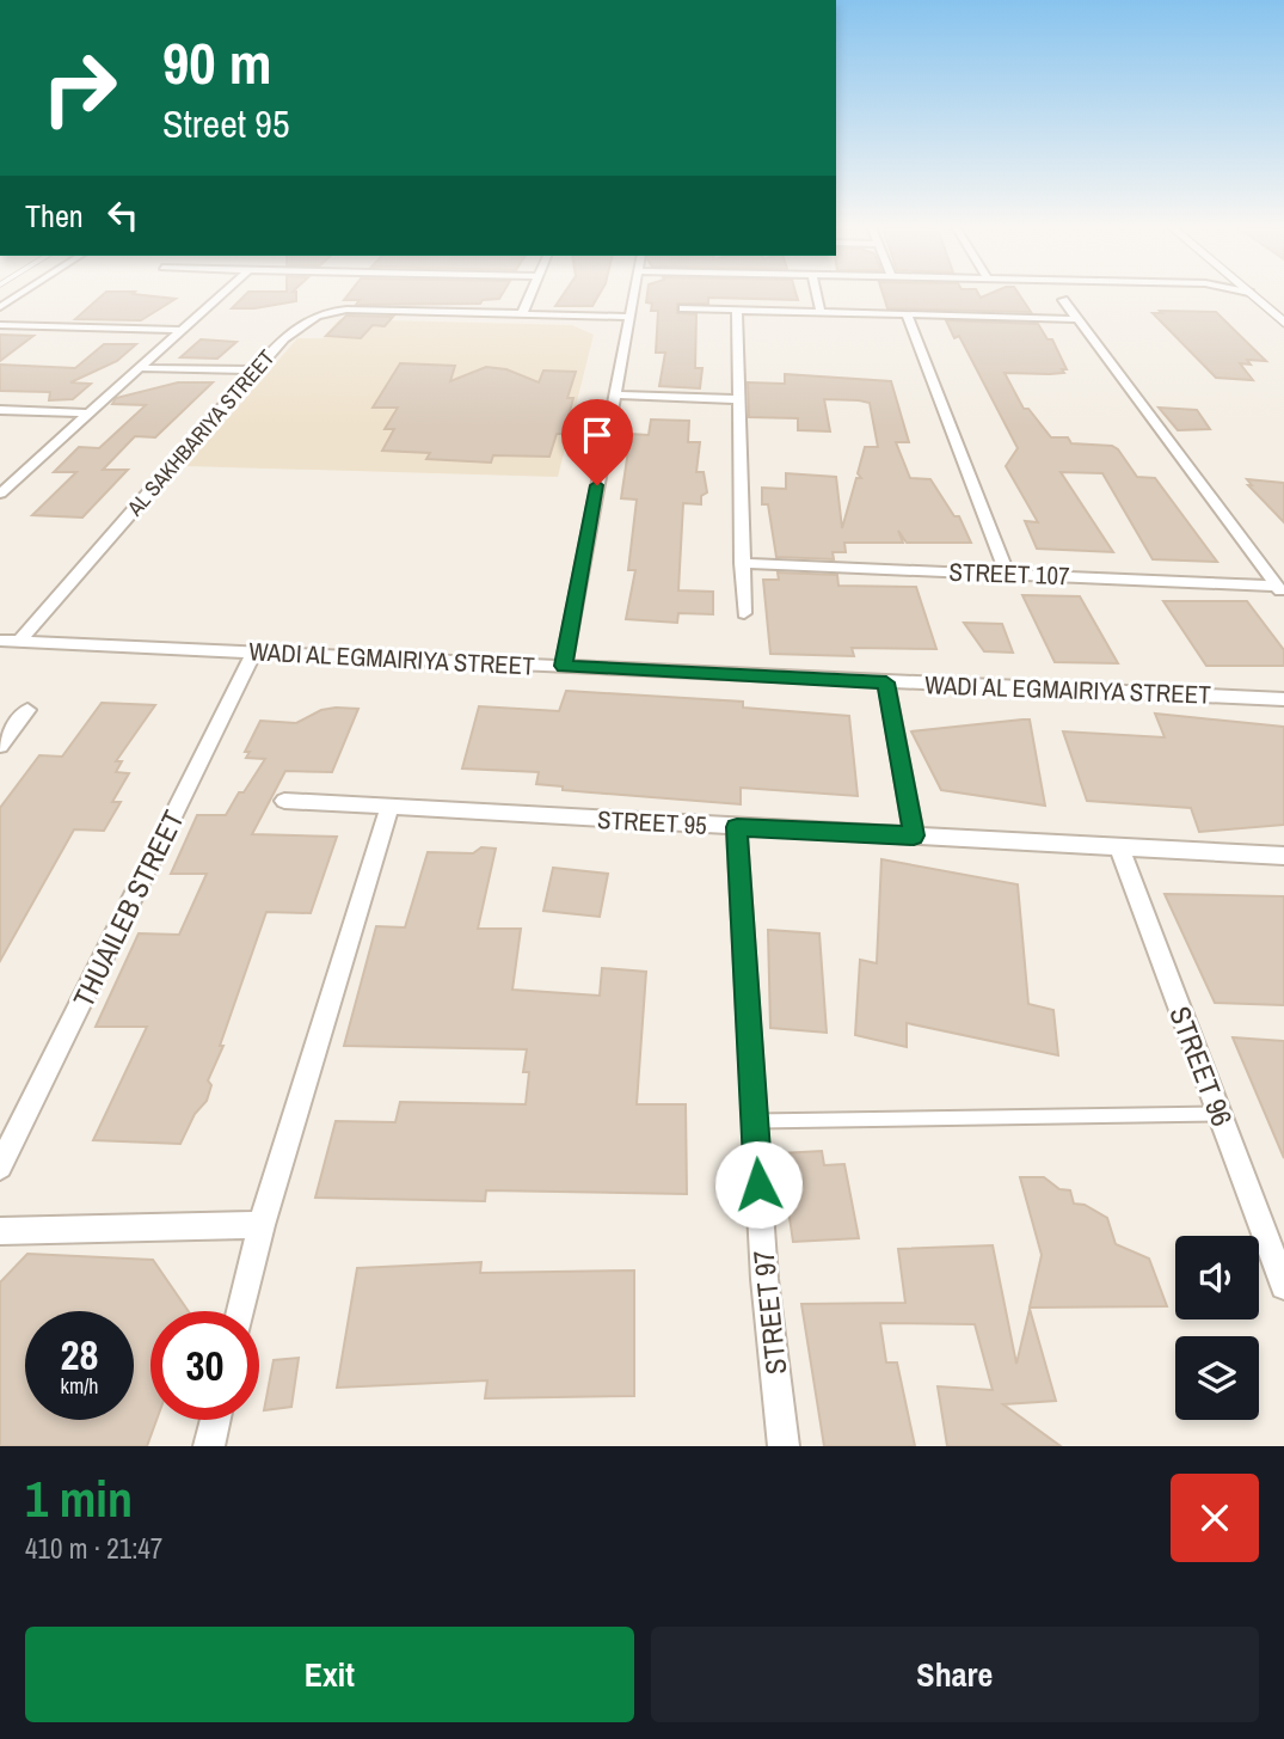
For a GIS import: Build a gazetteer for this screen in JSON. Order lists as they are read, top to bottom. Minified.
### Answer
{"streets":{"street":["AL SAKHBARIYA STREET","STREET 107","WADI AL EGMAIRIYA STREET","STREET 95","THUAILEB STREET","STREET 96","STREET 97"]},"crossings":[["AL SAKHBARIYA STREET","WADI AL EGMAIRIYA STREET"],["WADI AL EGMAIRIYA STREET","THUAILEB STREET"],["STREET 95","STREET 96"],["STREET 95","STREET 97"]],"page":{"turn":["90 m","Street 95"],"then":"Then","speed":"28 km/h","limit":"30","heading":["1 min","410 m · 21:47"],"buttons":["Exit","Share"]}}
